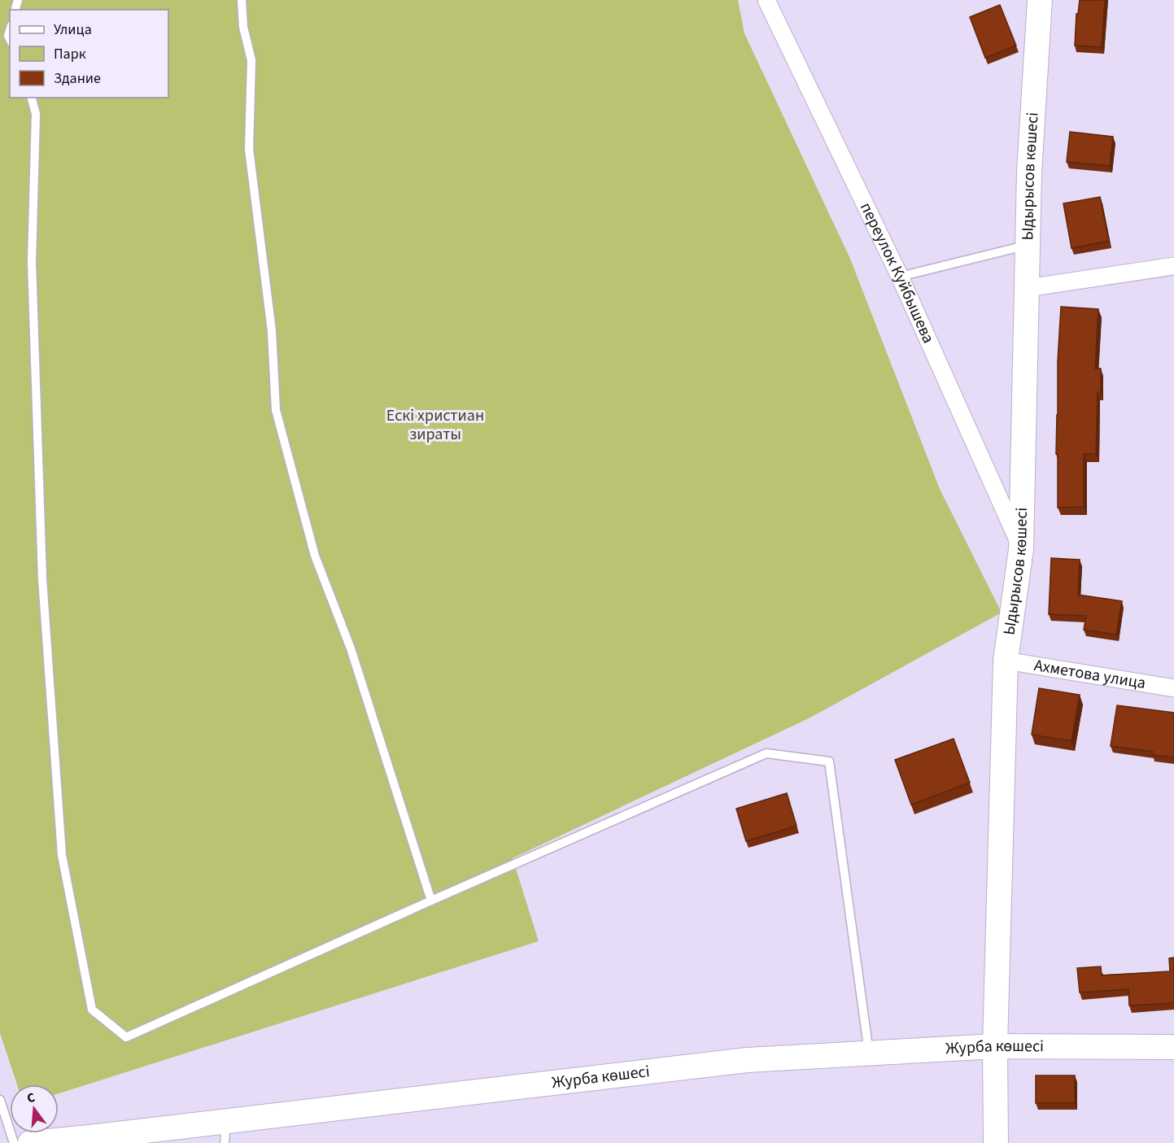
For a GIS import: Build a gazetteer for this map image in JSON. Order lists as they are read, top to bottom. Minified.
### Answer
{"streets":{"street":["Ыдырысов көшесі","переулок Куйбышева","Ахметова улица","Журба көшесі"]},"crossings":[["Ыдырысов көшесі","переулок Куйбышева"],["Ыдырысов көшесі","Ахметова улица"],["Ыдырысов көшесі","Журба көшесі"]],"parks":["Ескі христиан зираты"],"legend":["Улица","Парк","Здание"],"north":"top"}
